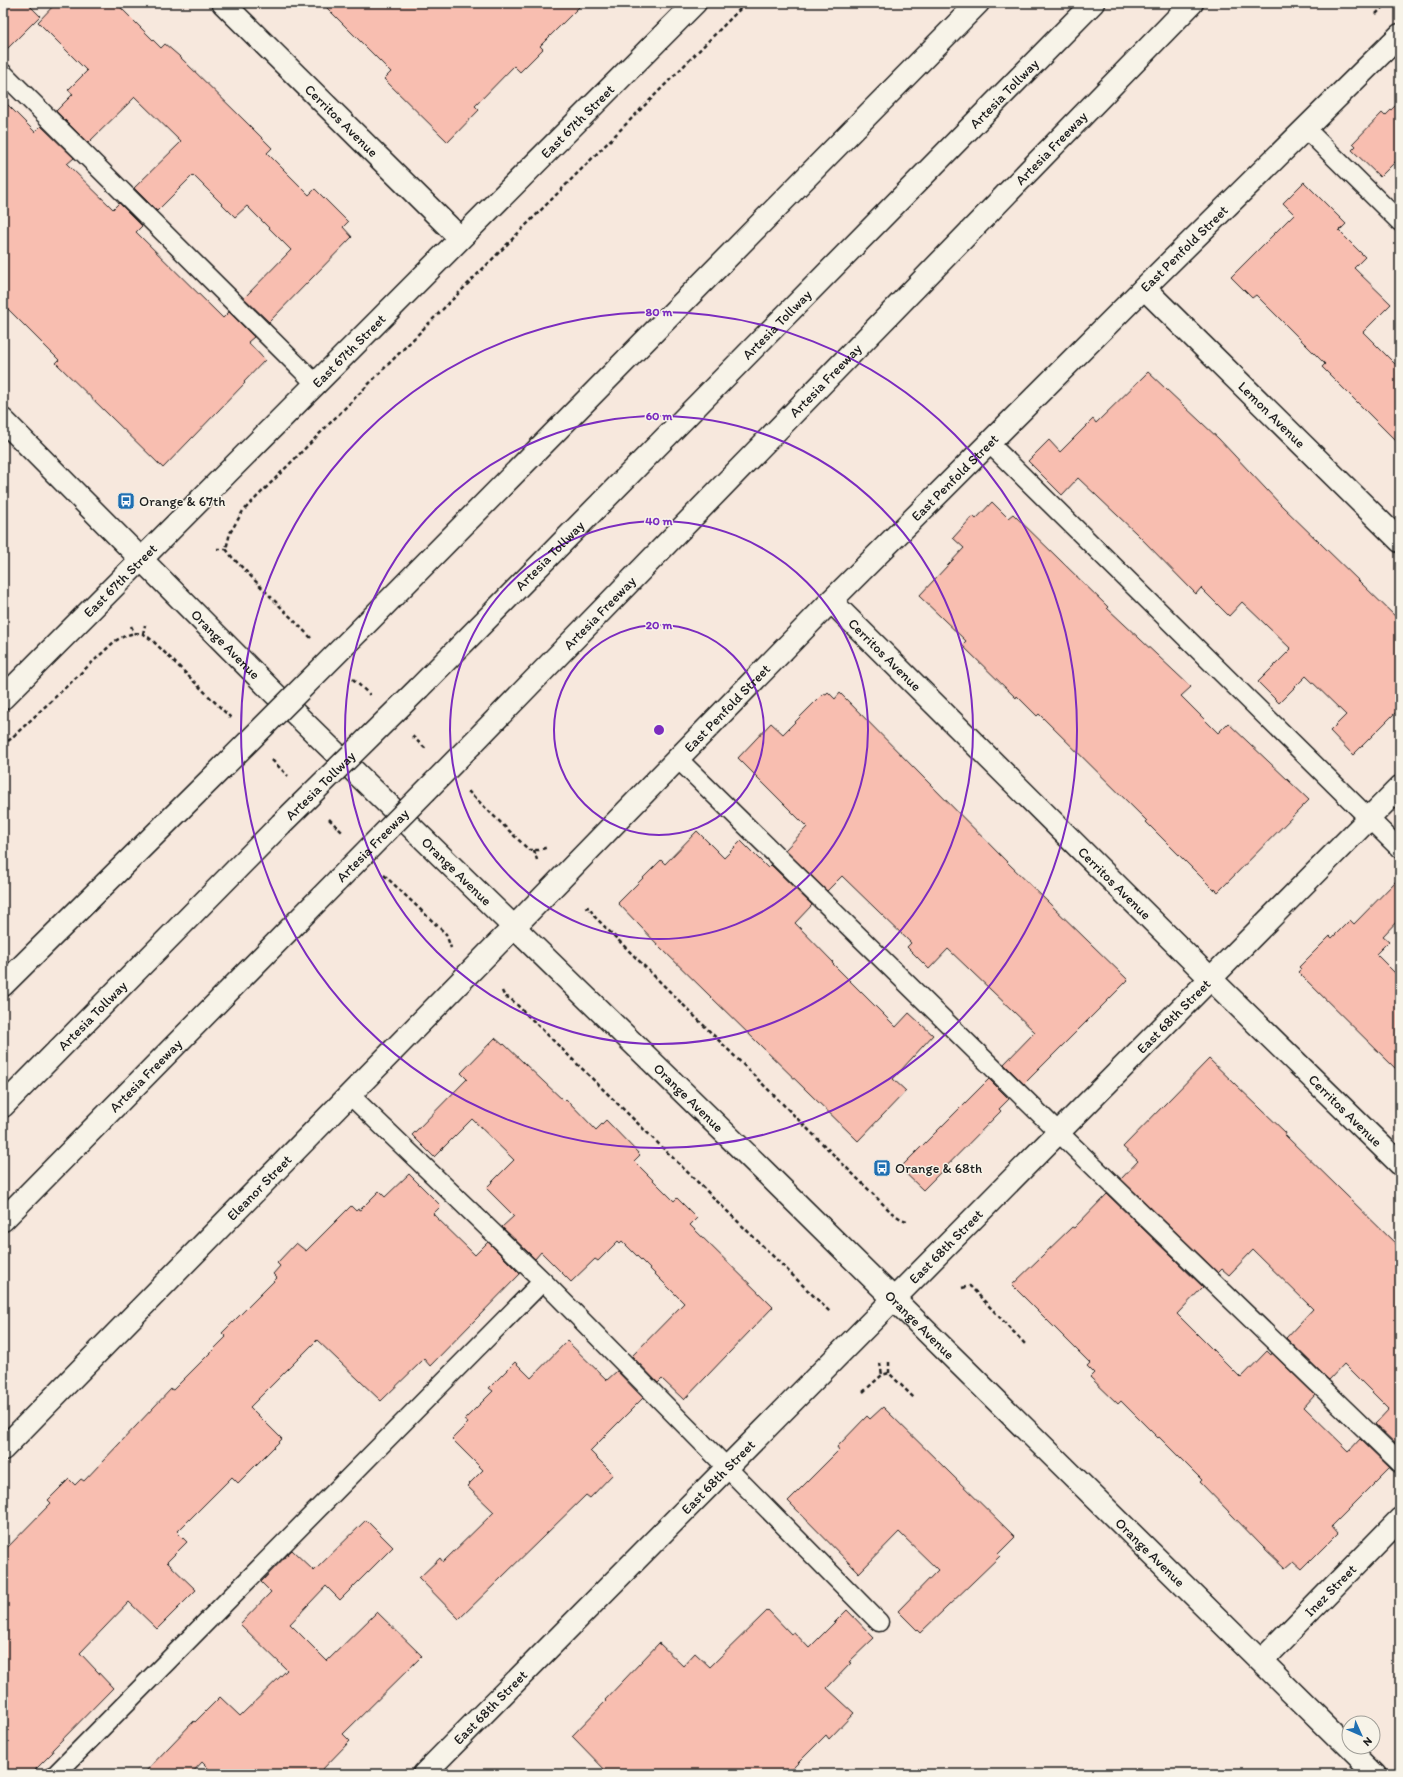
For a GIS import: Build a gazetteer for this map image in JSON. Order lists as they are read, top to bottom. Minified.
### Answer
{"streets":{"main road":["Artesia Tollway","Cerritos Avenue","East 67th Street","Artesia Freeway","East Penfold Street","Lemon Avenue","Orange Avenue","East 68th Street","Eleanor Street","Inez Street"]},"crossings":[["Cerritos Avenue","East 67th Street"],["Cerritos Avenue","East Penfold Street"],["Cerritos Avenue","East 68th Street"],["East 67th Street","Orange Avenue"],["East Penfold Street","Lemon Avenue"],["East Penfold Street","Orange Avenue"],["East Penfold Street","Eleanor Street"],["Orange Avenue","East 68th Street"],["Orange Avenue","Eleanor Street"],["Orange Avenue","Inez Street"]],"places":{"bus stop":["Orange & 67th","Orange & 68th"]},"north":"bottom right","rings":["80 m","60 m","40 m","20 m"]}
